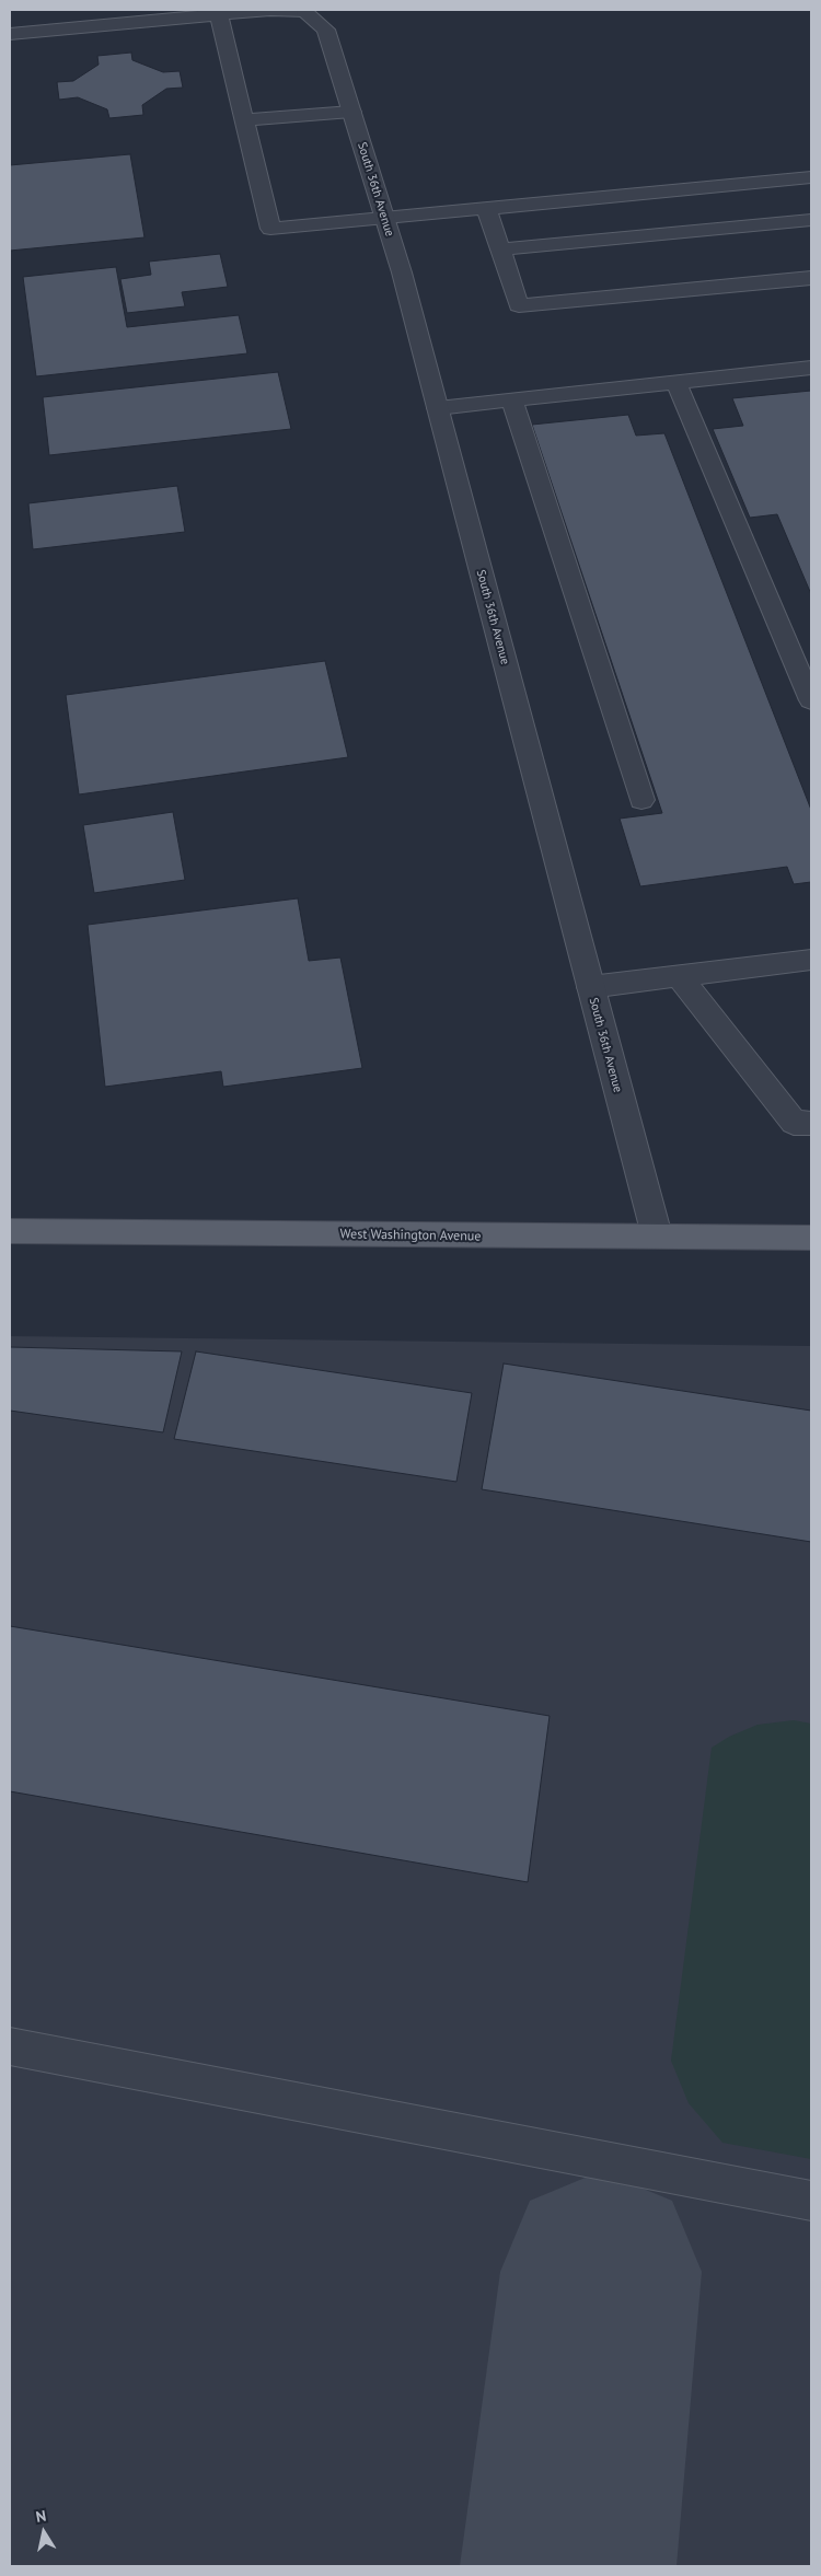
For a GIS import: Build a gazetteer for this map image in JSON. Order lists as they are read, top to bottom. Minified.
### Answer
{"streets":{"main road":["West Washington Avenue"],"street":["South 36th Avenue"]},"crossings":[["South 36th Avenue","West Washington Avenue"]],"north":"top"}
